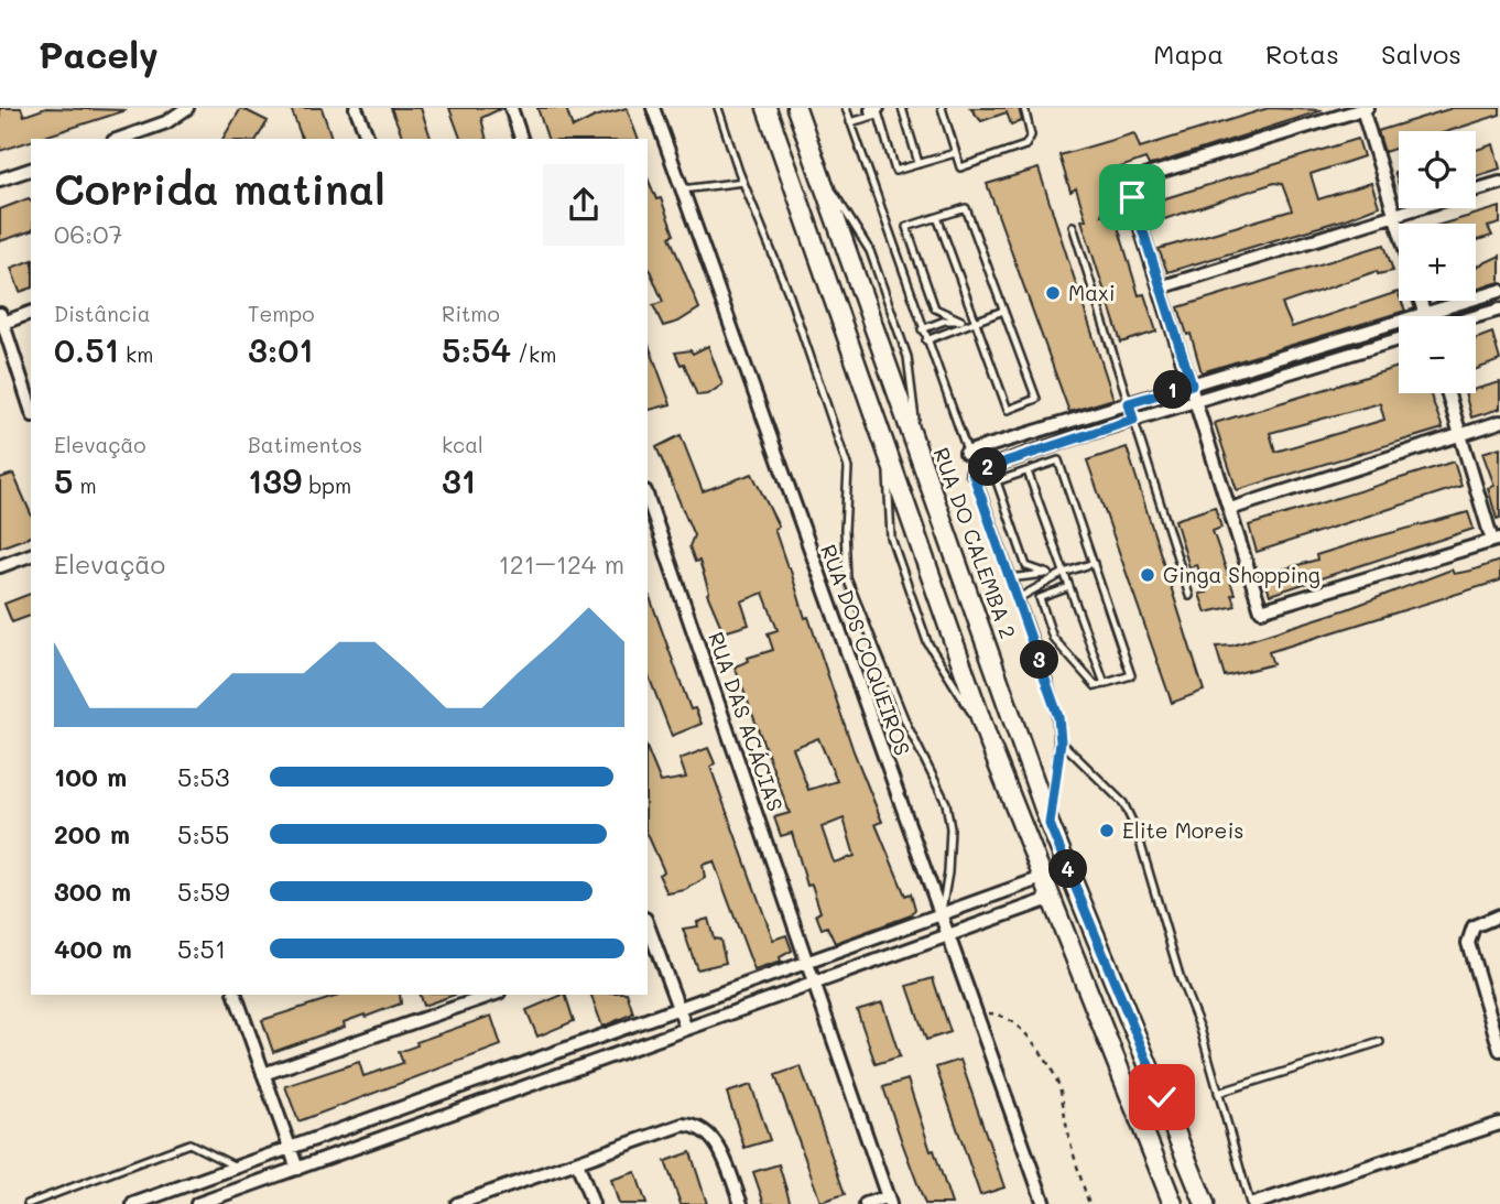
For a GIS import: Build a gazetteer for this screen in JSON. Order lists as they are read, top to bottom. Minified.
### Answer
{"streets":{"main road":["RUA DO CALEMBA 2"],"street":["RUA DOS COQUEIROS","RUA DAS ACÁCIAS"]},"places":["Maxi","Ginga Shopping","Elite Moreis"],"page":{"header":"Pacely","nav":["Mapa","Rotas","Salvos"],"map_buttons":["+","−"],"heading":["Corrida matinal","06:07"],"stats":[["Distância","0.51 km"],["Tempo","3:01"],["Ritmo","5:54 /km"],["Elevação","5 m"],["Batimentos","139 bpm"],["kcal","31"]],"pins":["1","2","3","4"],"chart":["Elevação","121–124 m"],"list":[{"name":"100 m","note":"5:53"},{"name":"200 m","note":"5:55"},{"name":"300 m","note":"5:59"},{"name":"400 m","note":"5:51"}]}}
